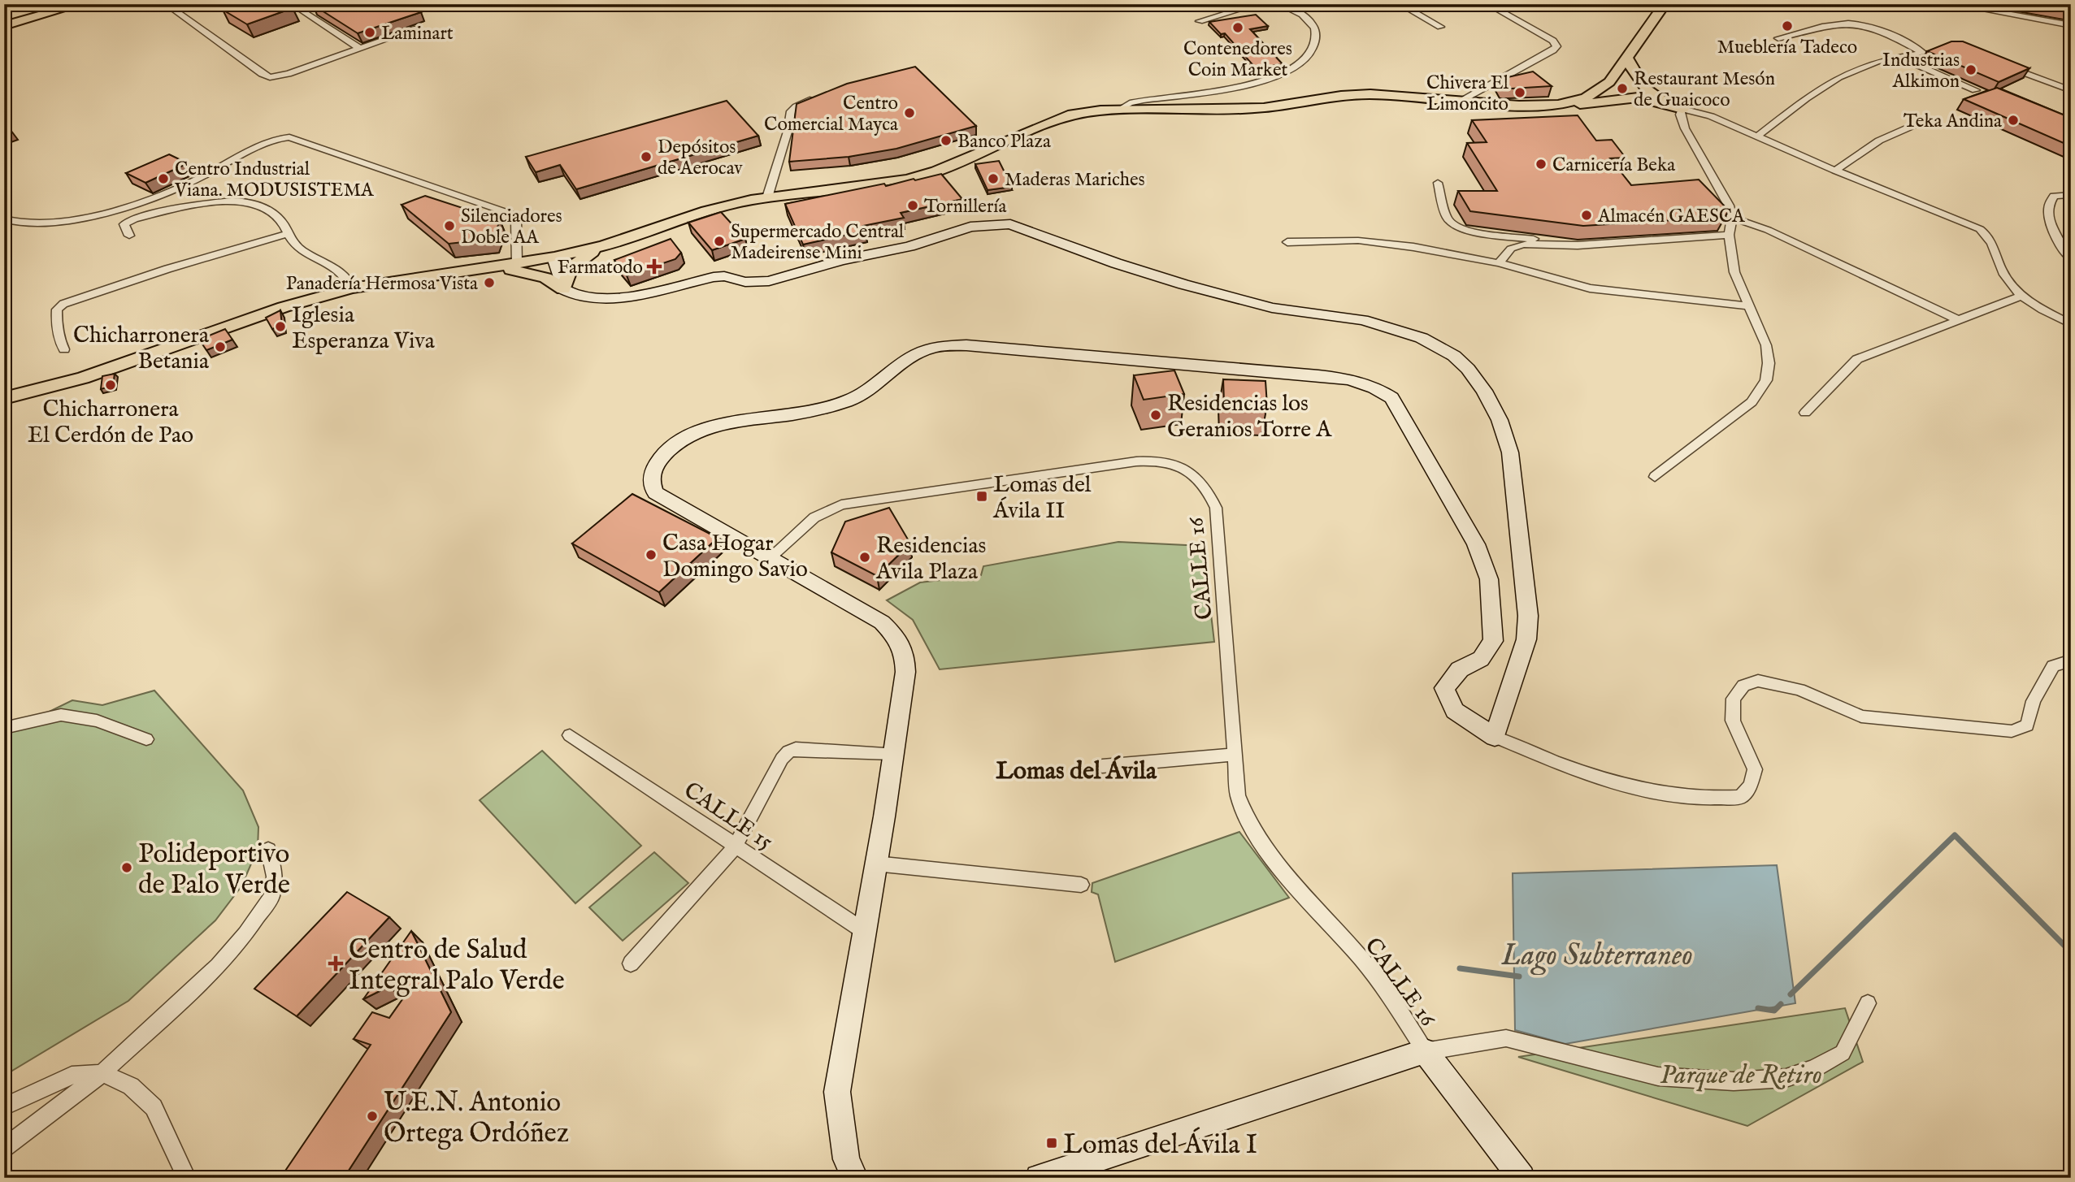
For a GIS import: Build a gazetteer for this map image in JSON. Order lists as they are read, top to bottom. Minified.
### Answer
{"streets":{"street":["CALLE 16","CALLE 15"]},"districts":["Lomas del Ávila"],"water":["Lago Subterraneo"],"parks":["Parque de Retiro"],"places":{"other":["Mueblería Tadeco","Contenedores Coin Market","Laminart","Industrias Alkimon","Restaurant Mesón de Guaicoco","Chivera El Limoncito","Centro Comercial Mayca","Teka Andina","Banco Plaza","Depósitos de Aerocav","Carnicería Beka","Centro Industrial Viana. MODUSISTEMA","Maderas Mariches","Tornillería","Almacén GAESCA","Silenciadores Doble AA","Supermercado Central Madeirense Mini","Panadería Hermosa Vista","Iglesia Esperanza Viva","Chicharronera Betania","Chicharronera El Cerdón de Pao","Residencias los Geranios Torre A","Casa Hogar Domingo Savio","Residencias Avila Plaza","Polideportivo de Palo Verde","U.E.N. Antonio Ortega Ordóñez"],"health":["Farmatodo","Centro de Salud Integral Palo Verde"],"transit":["Lomas del Ávila II","Lomas del Ávila I"]}}
